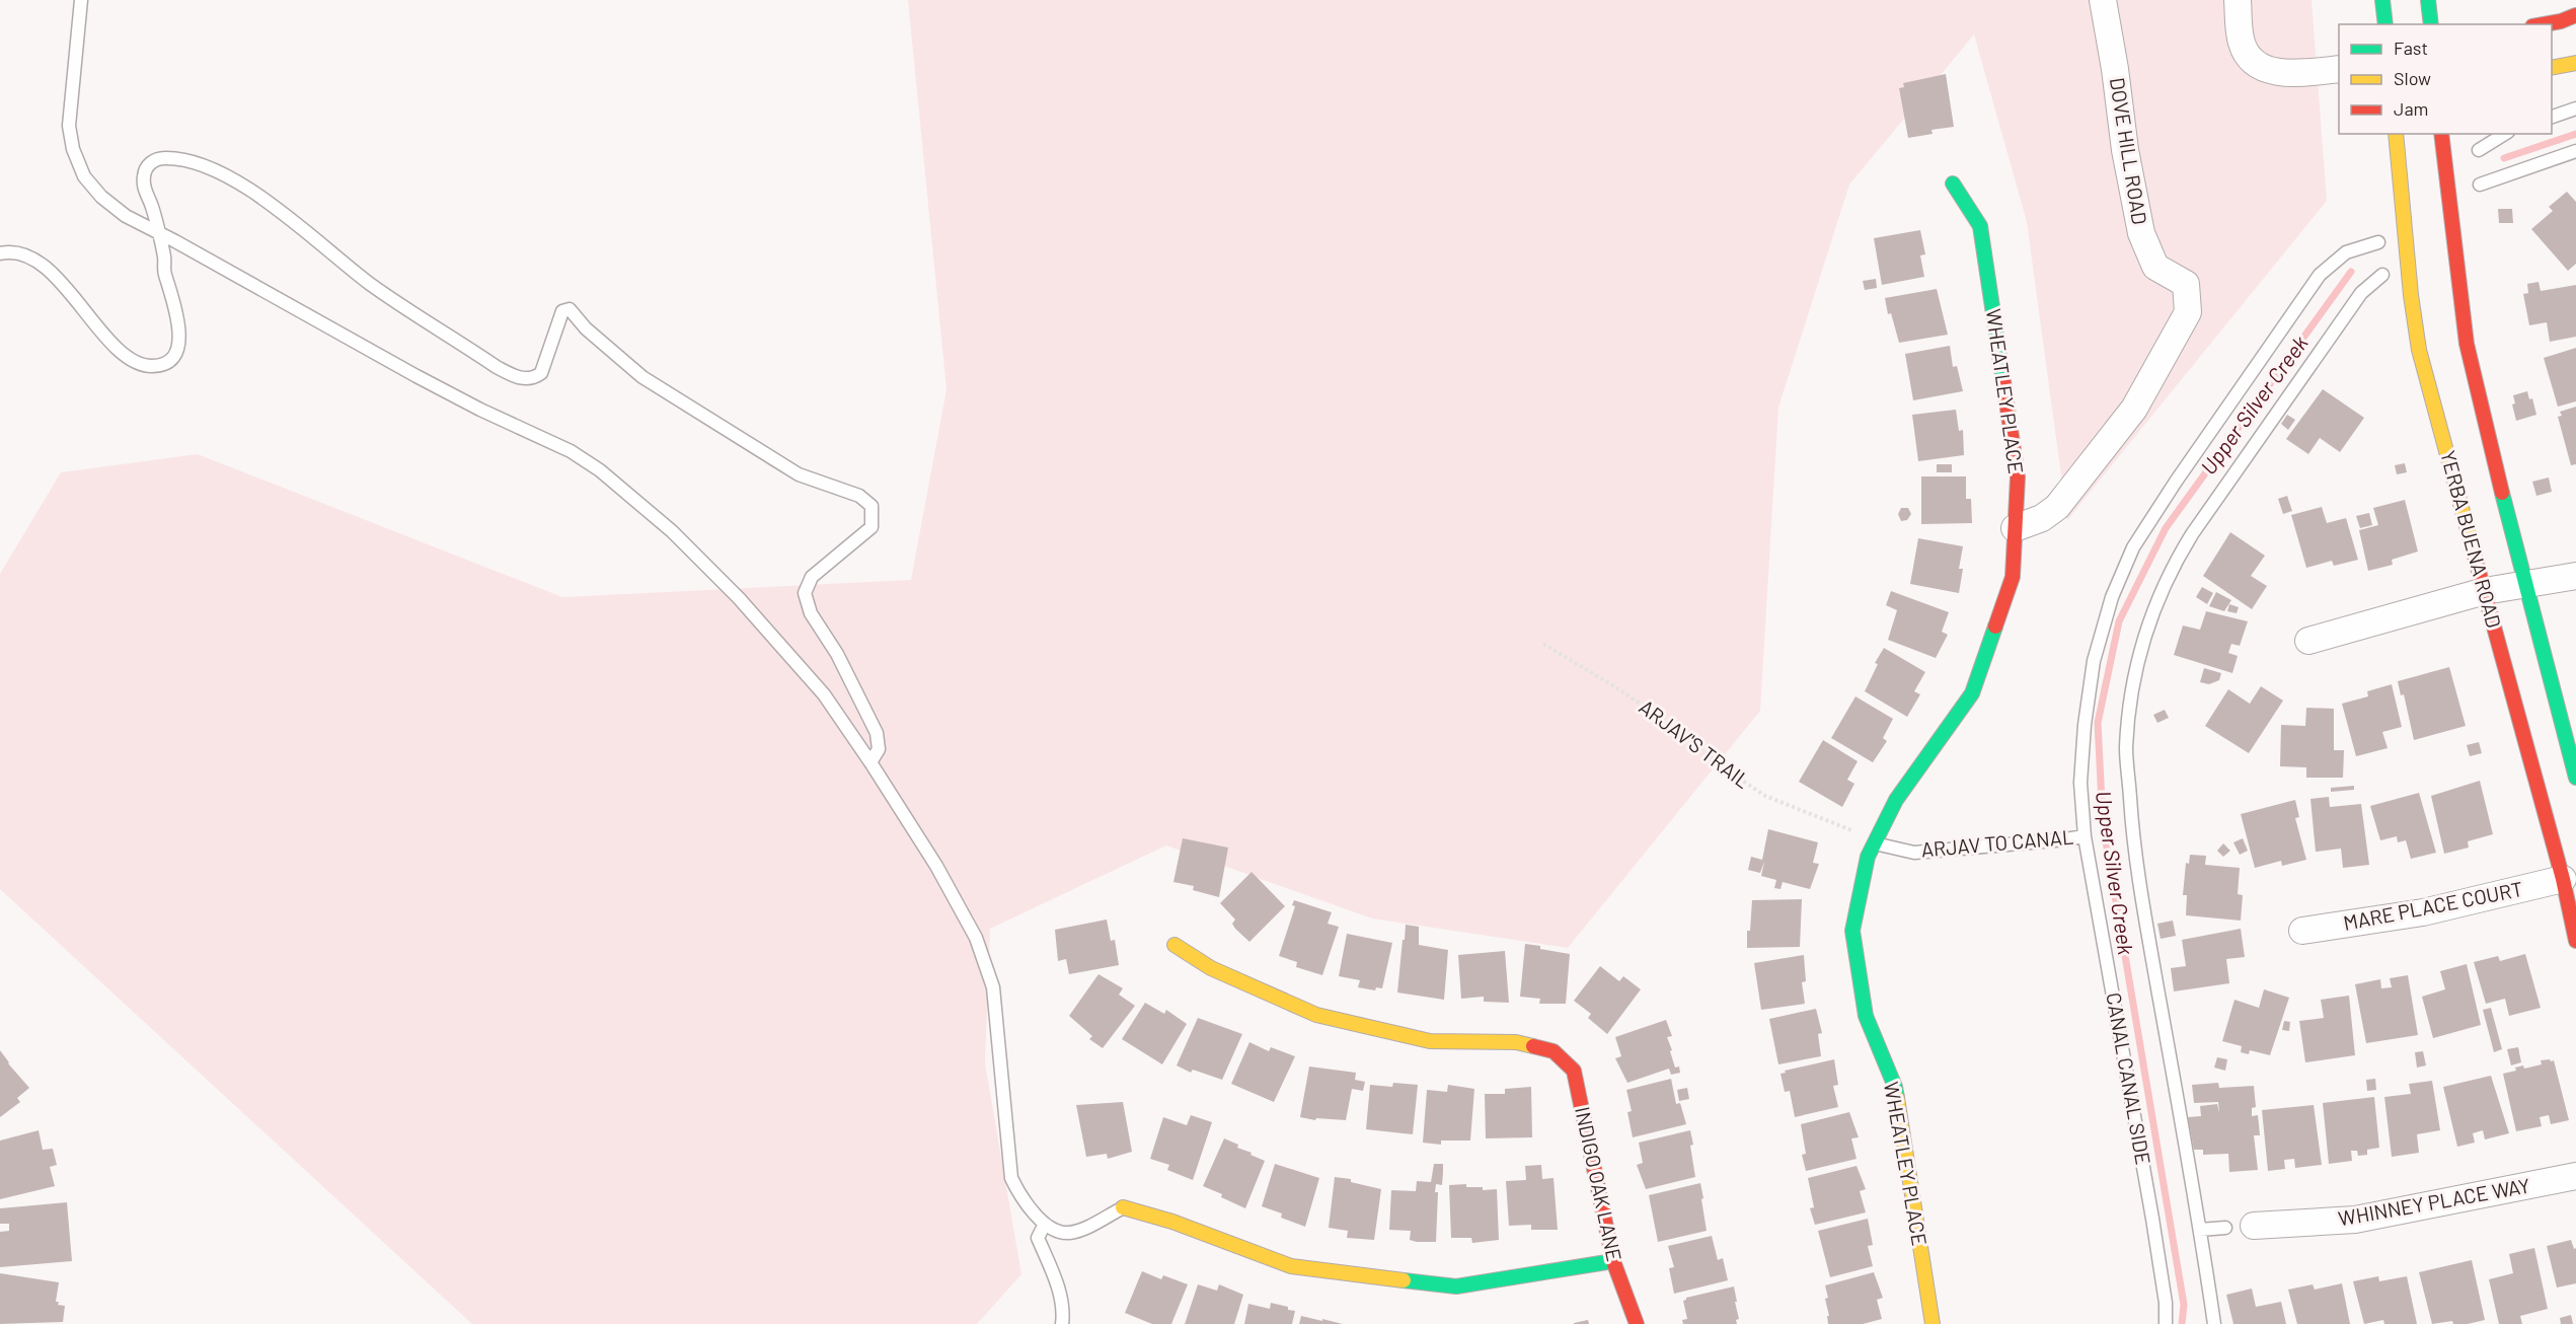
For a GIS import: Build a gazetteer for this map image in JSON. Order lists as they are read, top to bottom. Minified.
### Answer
{"streets":{"main road":["WHEATLEY PLACE","YERBA BUENA ROAD","INDIGO OAK LANE"],"street":["DOVE HILL ROAD","MARE PLACE COURT","WHINNEY PLACE WAY"],"lane":["ARJAV TO CANAL","CANAL CANAL SIDE"],"path":["ARJAV'S TRAIL"]},"crossings":[["DOVE HILL ROAD","WHEATLEY PLACE"],["WHEATLEY PLACE","ARJAV TO CANAL"],["YERBA BUENA ROAD","MARE PLACE COURT"],["ARJAV TO CANAL","CANAL CANAL SIDE"]],"water":["Upper Silver Creek"],"legend":["Fast","Slow","Jam"]}
